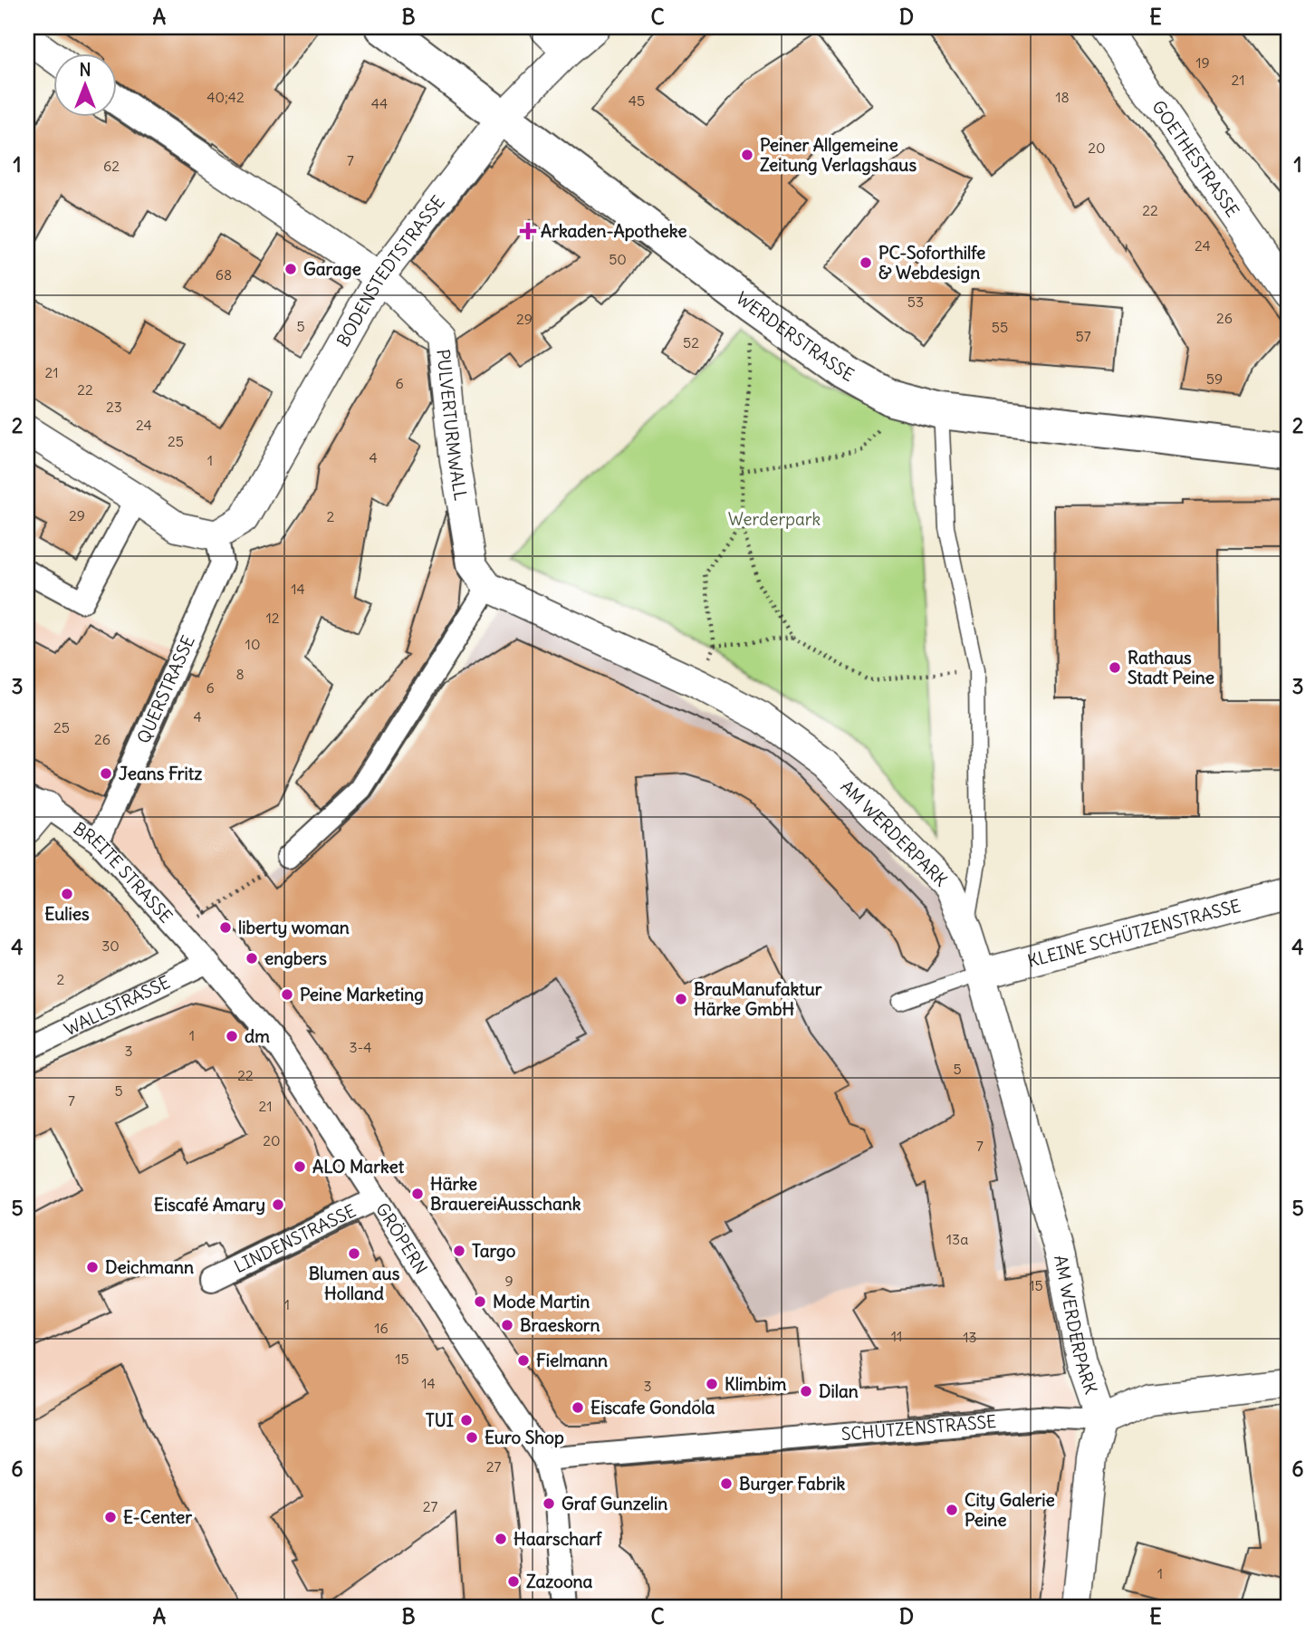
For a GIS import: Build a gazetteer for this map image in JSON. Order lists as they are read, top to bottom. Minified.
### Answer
{"streets":{"street":["GOETHESTRASSE","BODENSTEDTSTRASSE","WERDERSTRASSE","PULVERTURMWALL","QUERSTRASSE","AM WERDERPARK","BREITE STRASSE","KLEINE SCHÜTZENSTRASSE","WALLSTRASSE","LINDENSTRASSE","GRÖPERN","SCHÜTZENSTRASSE"]},"crossings":[["BODENSTEDTSTRASSE","WERDERSTRASSE"],["BODENSTEDTSTRASSE","PULVERTURMWALL"],["BODENSTEDTSTRASSE","QUERSTRASSE"],["PULVERTURMWALL","AM WERDERPARK"],["QUERSTRASSE","BREITE STRASSE"],["AM WERDERPARK","KLEINE SCHÜTZENSTRASSE"],["AM WERDERPARK","SCHÜTZENSTRASSE"],["BREITE STRASSE","WALLSTRASSE"],["BREITE STRASSE","GRÖPERN"],["WALLSTRASSE","GRÖPERN"],["LINDENSTRASSE","GRÖPERN"],["GRÖPERN","SCHÜTZENSTRASSE"]],"parks":["Werderpark"],"places":{"other":["Peiner Allgemeine Zeitung Verlagshaus","PC-Soforthilfe & Webdesign","Garage","Rathaus Stadt Peine","Jeans Fritz","Eulies","liberty woman","engbers","Peine Marketing","BrauManufaktur Härke GmbH","dm","ALO Market","Härke BrauereiAusschank","Eiscafé Amary","Targo","Blumen aus Holland","Deichmann","Mode Martin","Braeskorn","Fielmann","Klimbim","Dilan","Eiscafe Gondola","TUI","Euro Shop","Burger Fabrik","Graf Gunzelin","City Galerie Peine","E-Center","Haarscharf","Zazoona"],"health":["Arkaden-Apotheke"]},"house_numbers":["19","21","40;42","18","45","44","20","7","62","22","24","50","68","53","26","29","5","55","57","52","21","59","6","22","23","24","25","4","1","29","2","14","12","10","8","6","4","25","26","30","2","1","3-4","3","5","22","5","7","21","20","7","13a","9","15","1","16","11","13","15","14","3","27","27","1"],"north":"top","grid":{"columns":["A","B","C","D","E"],"rows":["1","2","3","4","5","6"]}}
